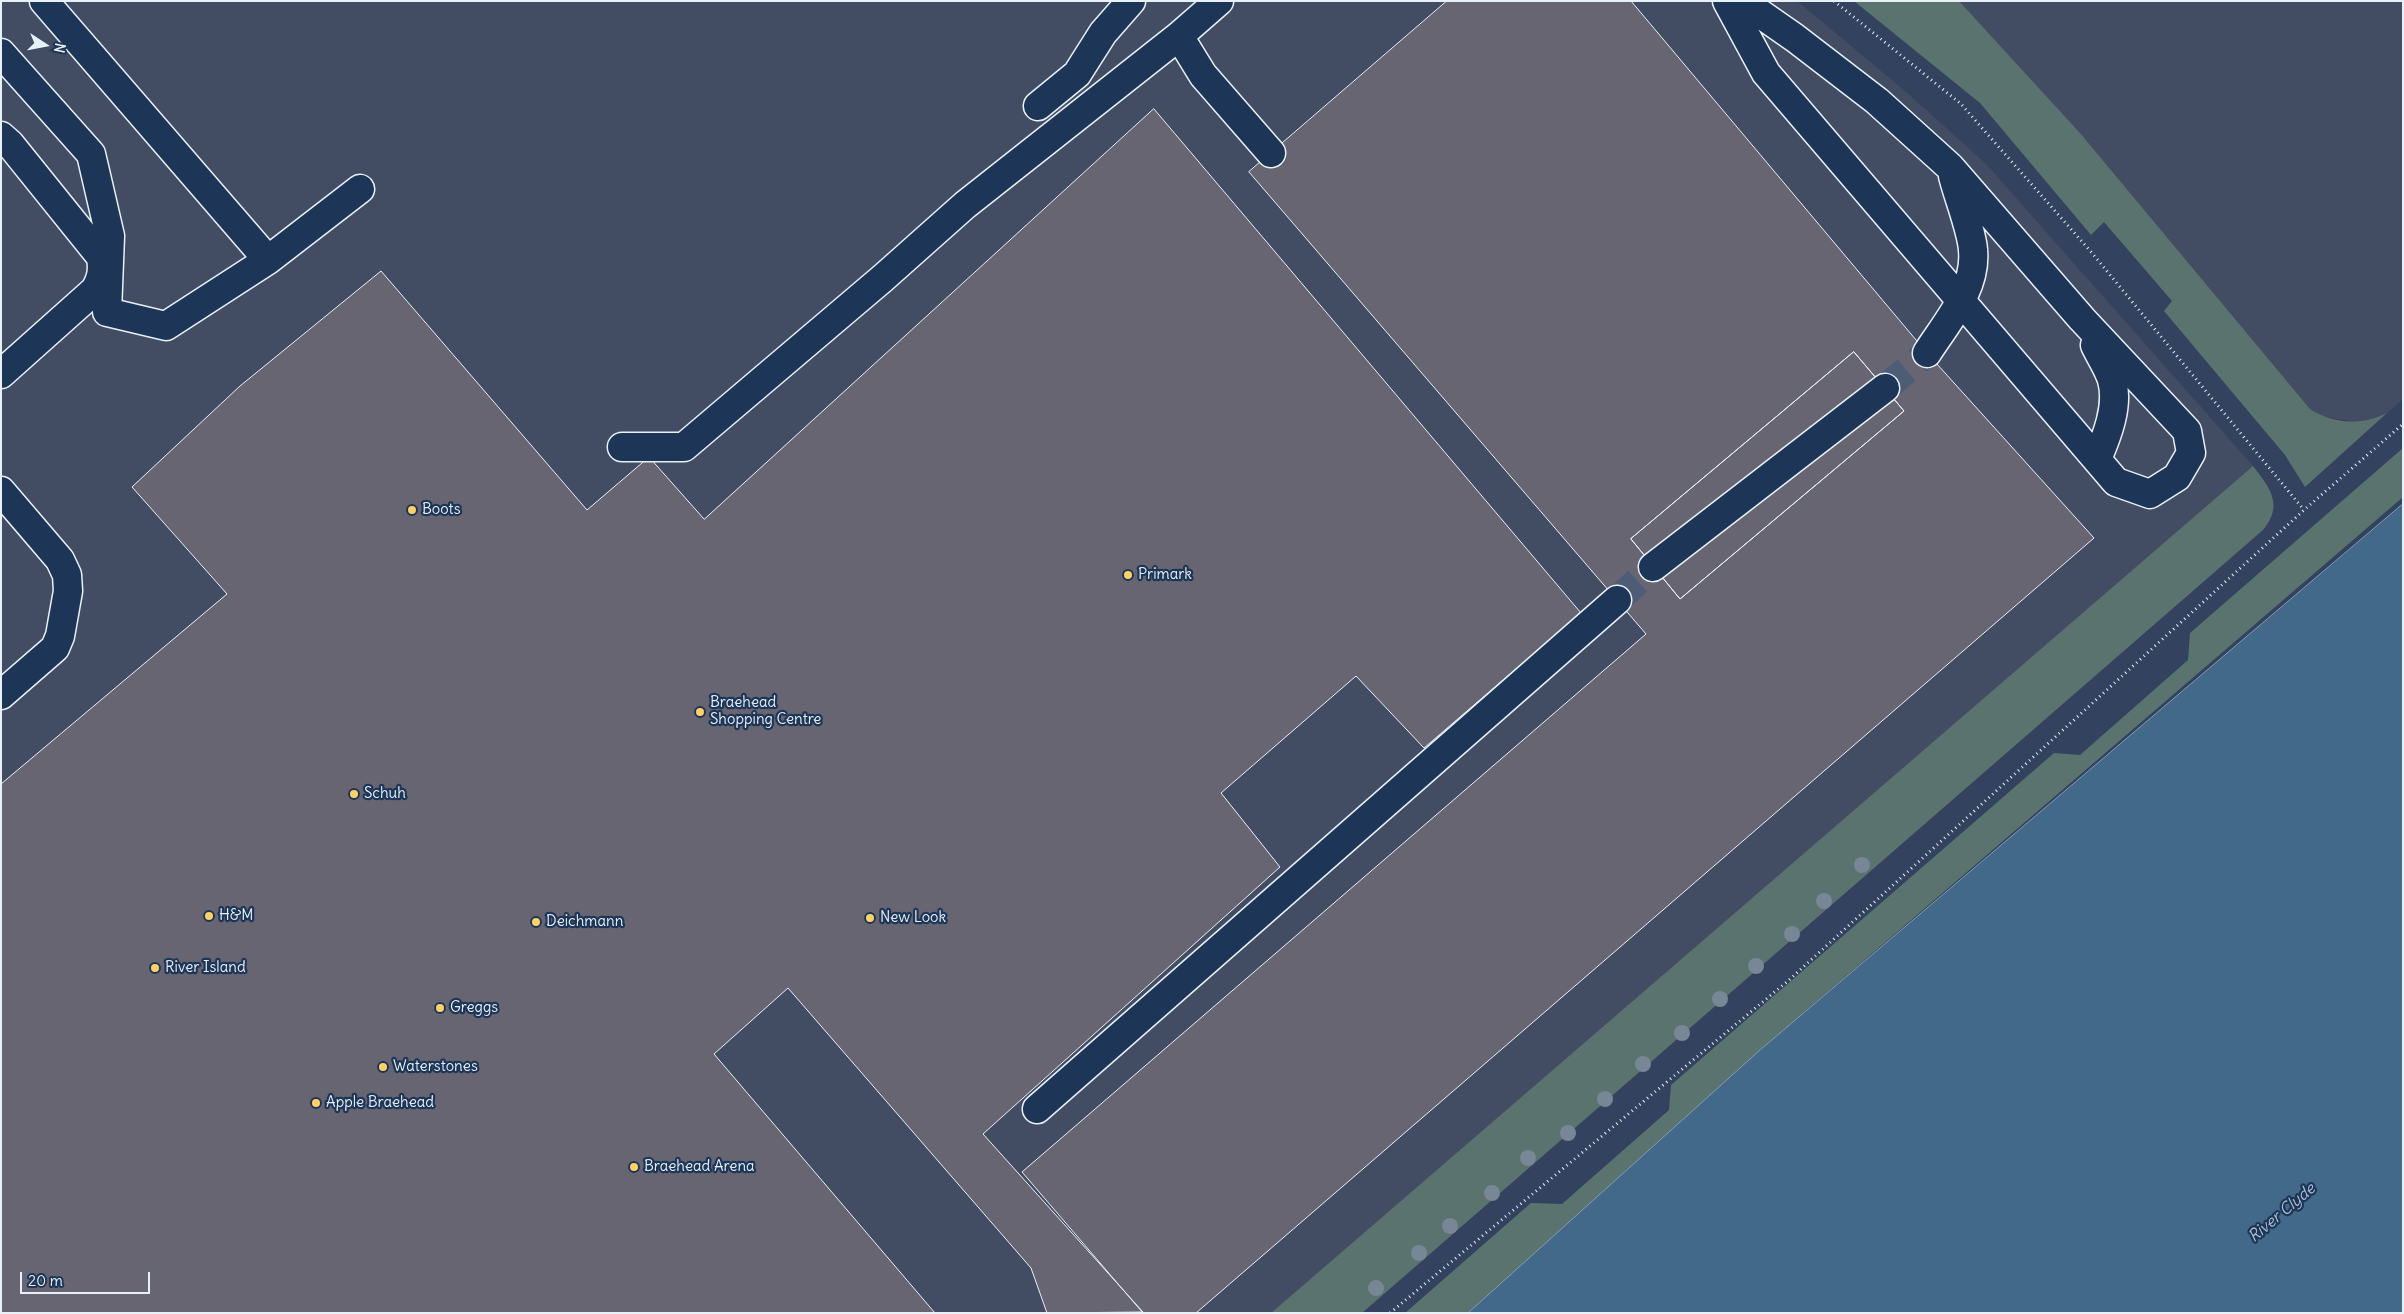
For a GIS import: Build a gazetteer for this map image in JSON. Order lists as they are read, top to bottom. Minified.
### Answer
{"water":["River Clyde"],"places":["Boots","Primark","Braehead Shopping Centre","Schuh","H&M","New Look","Deichmann","River Island","Greggs","Waterstones","Apple Braehead","Braehead Arena"],"scale_bar":"20 m","north":"right"}
